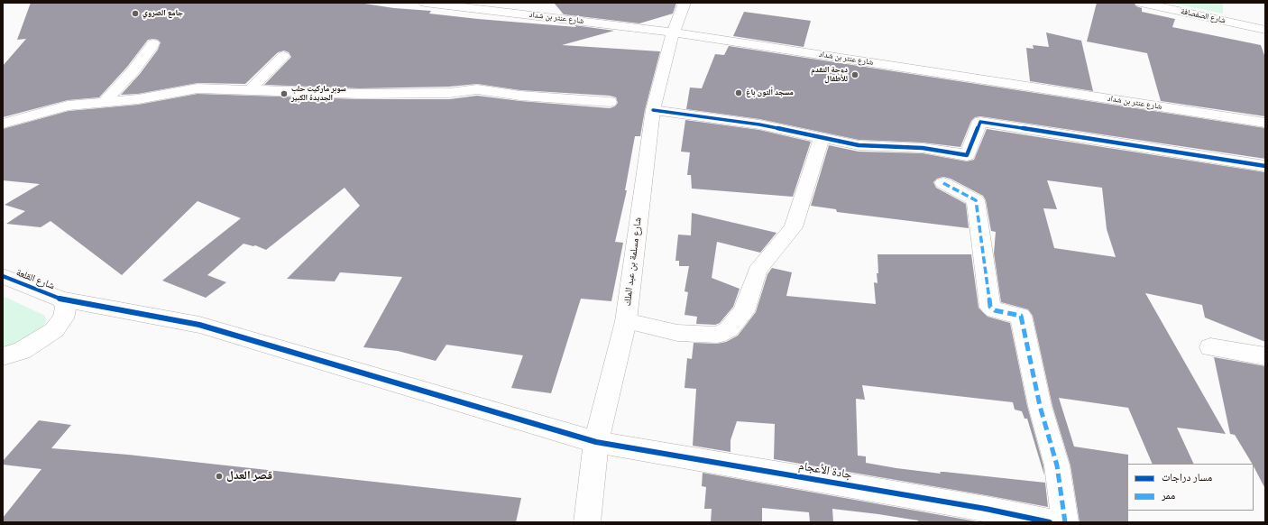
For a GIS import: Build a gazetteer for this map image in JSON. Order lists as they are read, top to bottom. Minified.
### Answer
{"streets":{"street":["شارع الصفصافة","شارع عنتر بن شداد","شارع مسلمة بن عبد الملك","شارع القلعة","جادة الأعجام"]},"crossings":[["شارع عنتر بن شداد","شارع مسلمة بن عبد الملك"],["شارع مسلمة بن عبد الملك","شارع القلعة"],["شارع مسلمة بن عبد الملك","جادة الأعجام"],["شارع القلعة","جادة الأعجام"]],"places":["جامع الصروي","دوحة التقدم للأطفال","مسجد ألتون باغ","سوبر ماركيت حلب الجديدة الكبير","قصر العدل"],"legend":["مسار دراجات","ممر"]}
